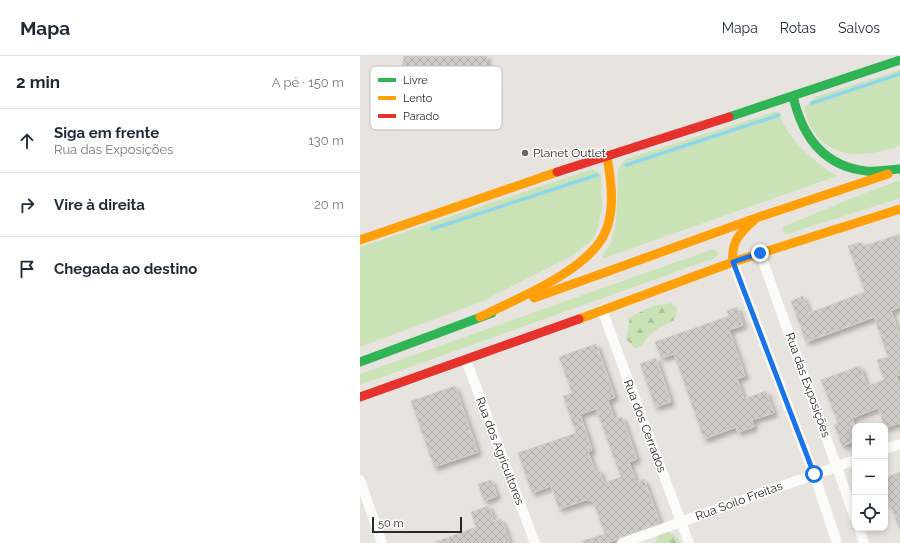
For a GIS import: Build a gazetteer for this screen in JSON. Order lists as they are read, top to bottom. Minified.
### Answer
{"streets":{"street":["Rua das Exposições","Rua dos Cerrados","Rua dos Agricultores","Rua Soilo Freitas"]},"crossings":[["Rua das Exposições","Rua Soilo Freitas"],["Rua dos Cerrados","Rua Soilo Freitas"]],"places":["Planet Outlet"],"legend":["Livre","Lento","Parado"],"scale_bar":"50 m","page":{"header":"Mapa","nav":["Mapa","Rotas","Salvos"],"heading":["2 min","A pé · 150 m"],"list":[["Siga em frente","Rua das Exposições","130 m"],["Vire à direita","20 m"],"Chegada ao destino"],"map_buttons":["+","−"],"scale":"50 m"}}
